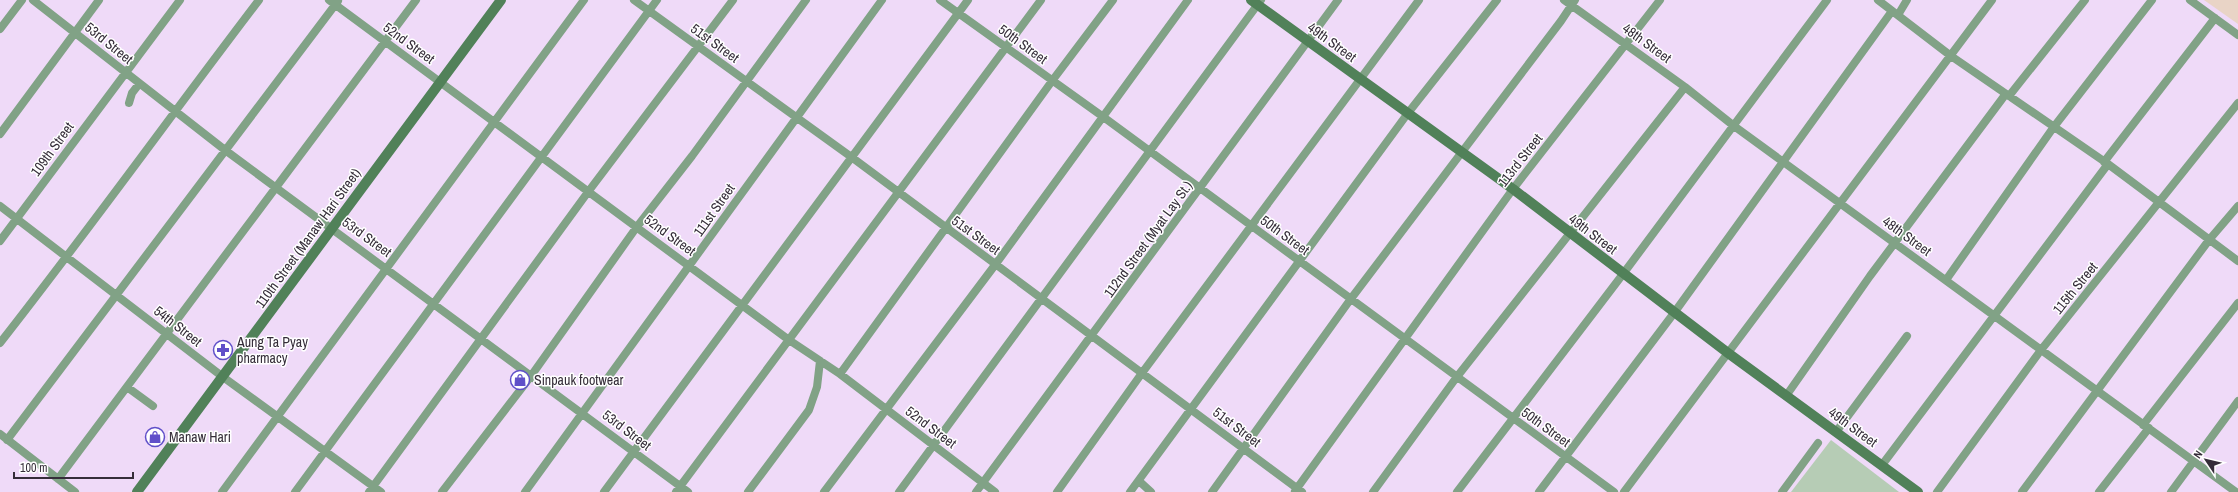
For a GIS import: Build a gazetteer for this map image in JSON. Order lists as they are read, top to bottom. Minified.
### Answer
{"streets":{"main road":["49th Street","110th Street (Manaw Hari Street)"],"street":["53rd Street","52nd Street","51st Street","48th Street","50th Street","109th Street","113rd Street","111st Street","112nd Street (Myat Lay St.)","115th Street","54th Street"]},"crossings":[["49th Street","113rd Street"],["49th Street","112nd Street (Myat Lay St.)"],["53rd Street","109th Street"],["53rd Street","111st Street"],["53rd Street","110th Street (Manaw Hari Street)"],["52nd Street","111st Street"],["52nd Street","110th Street (Manaw Hari Street)"],["52nd Street","112nd Street (Myat Lay St.)"],["51st Street","113rd Street"],["51st Street","111st Street"],["51st Street","112nd Street (Myat Lay St.)"],["48th Street","113rd Street"],["48th Street","115th Street"],["50th Street","113rd Street"],["50th Street","112nd Street (Myat Lay St.)"],["109th Street","54th Street"],["110th Street (Manaw Hari Street)","54th Street"]],"places":{"pharmacy":["Aung Ta Pyay pharmacy"],"shop":["Sinpauk footwear","Manaw Hari"]},"scale_bar":"100 m","north":"top left"}
